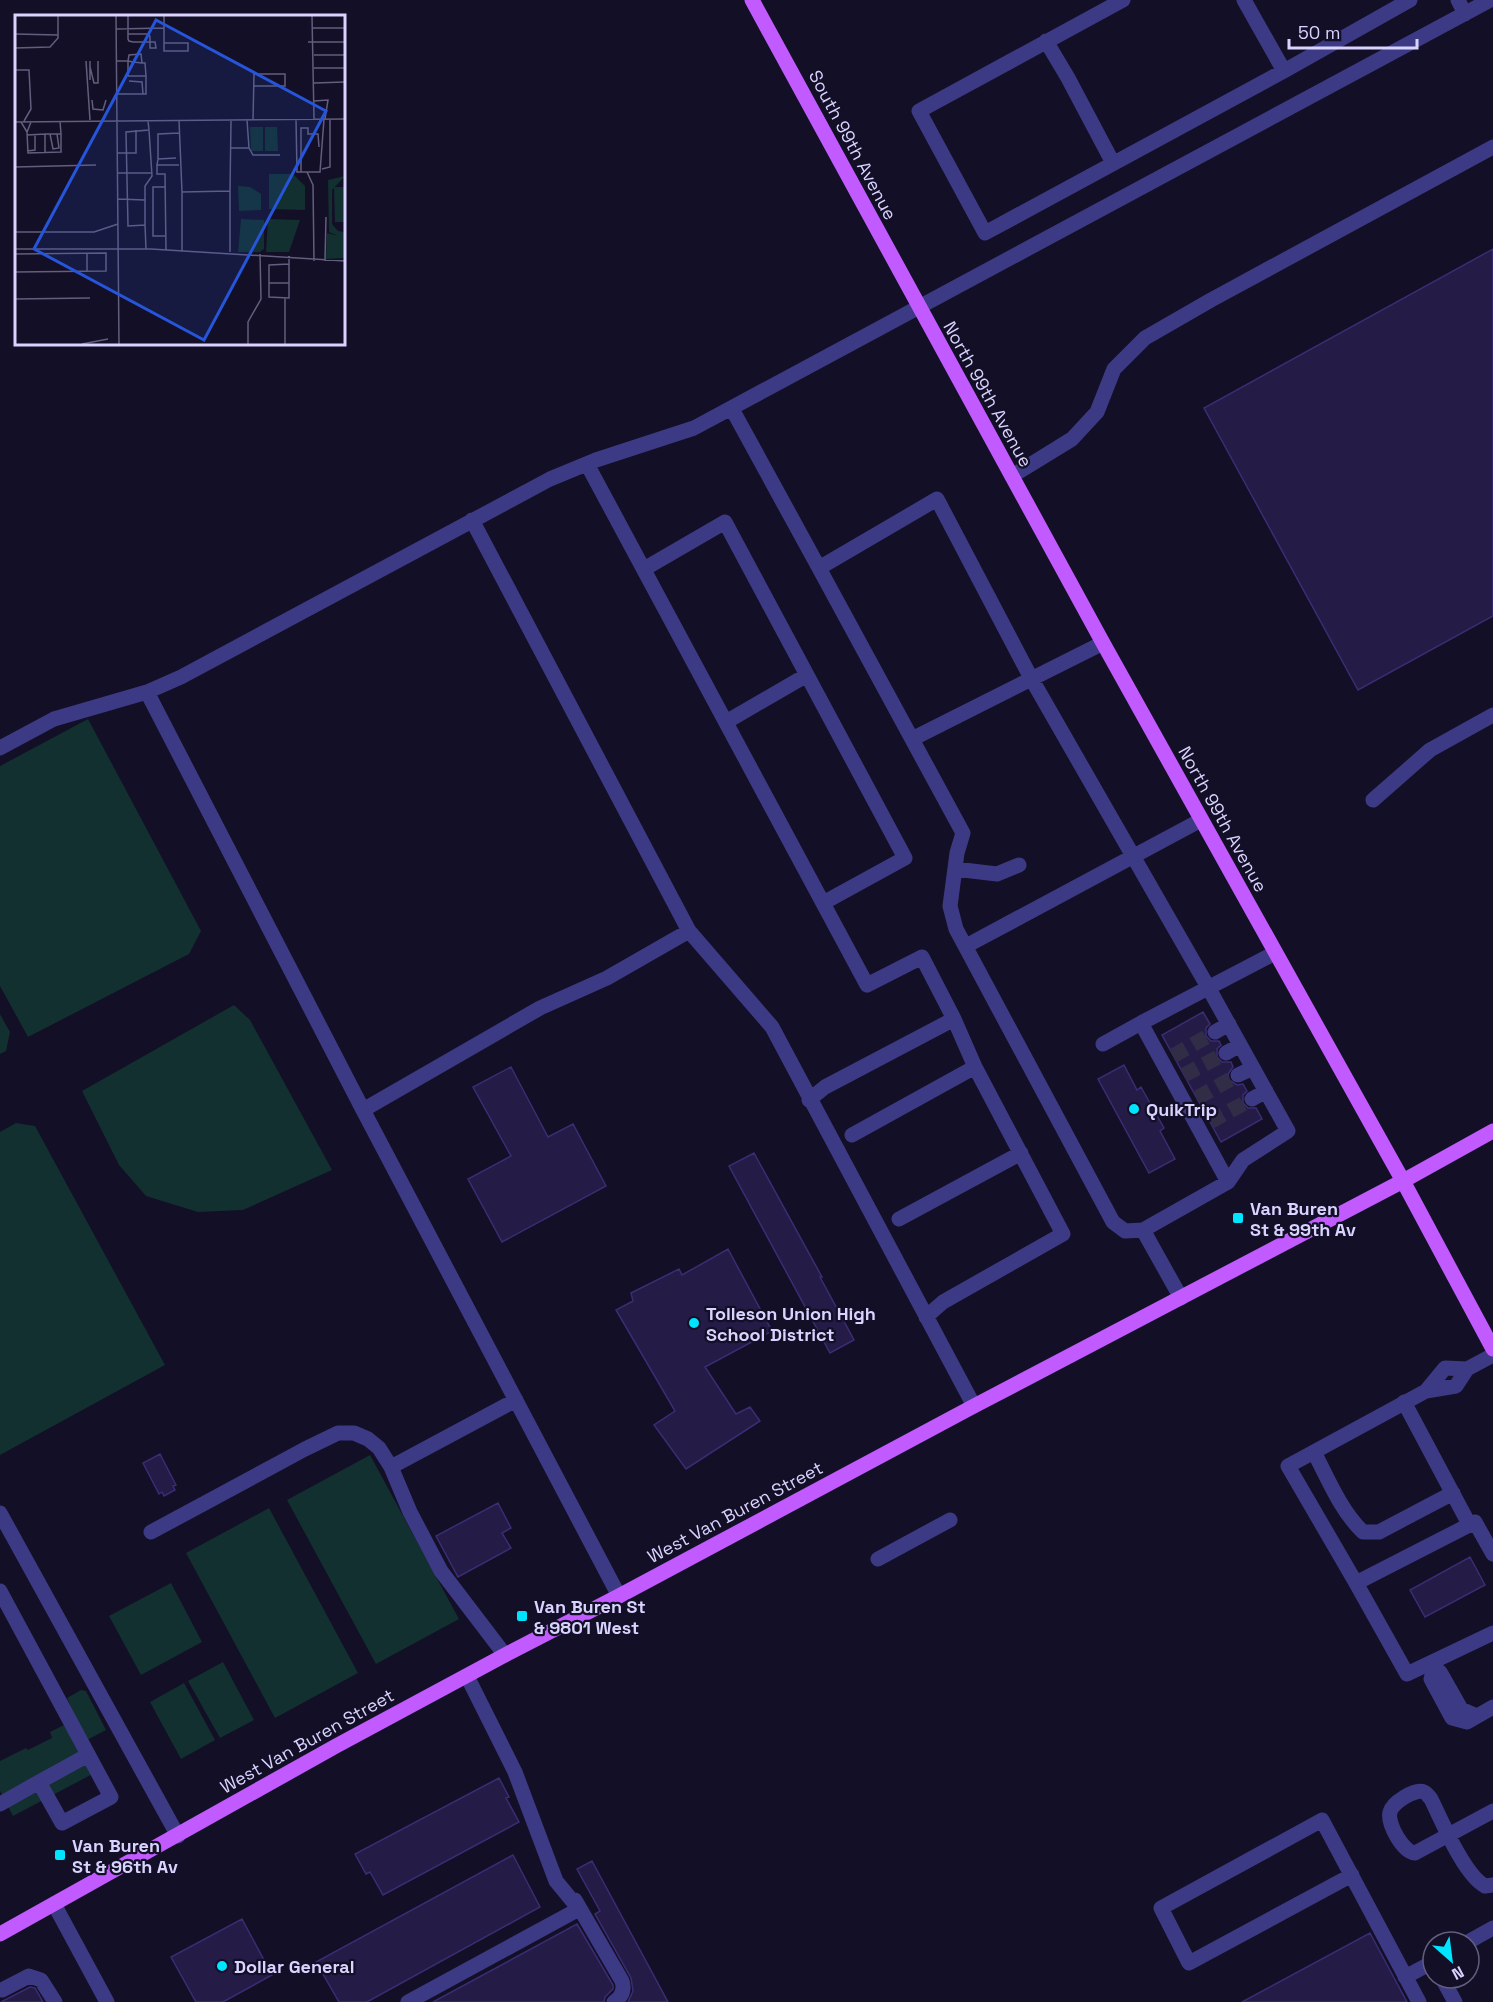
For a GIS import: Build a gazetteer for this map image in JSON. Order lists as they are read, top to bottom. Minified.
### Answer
{"streets":{"main road":["South 99th Avenue","North 99th Avenue","West Van Buren Street"]},"crossings":[["South 99th Avenue","North 99th Avenue"],["North 99th Avenue","West Van Buren Street"]],"places":{"other":["QuikTrip","Tolleson Union High School District","Dollar General"],"transit":["Van Buren St & 99th Av","Van Buren St & 9801 West","Van Buren St & 96th Av"]},"scale_bar":"50 m","north":"bottom right"}
